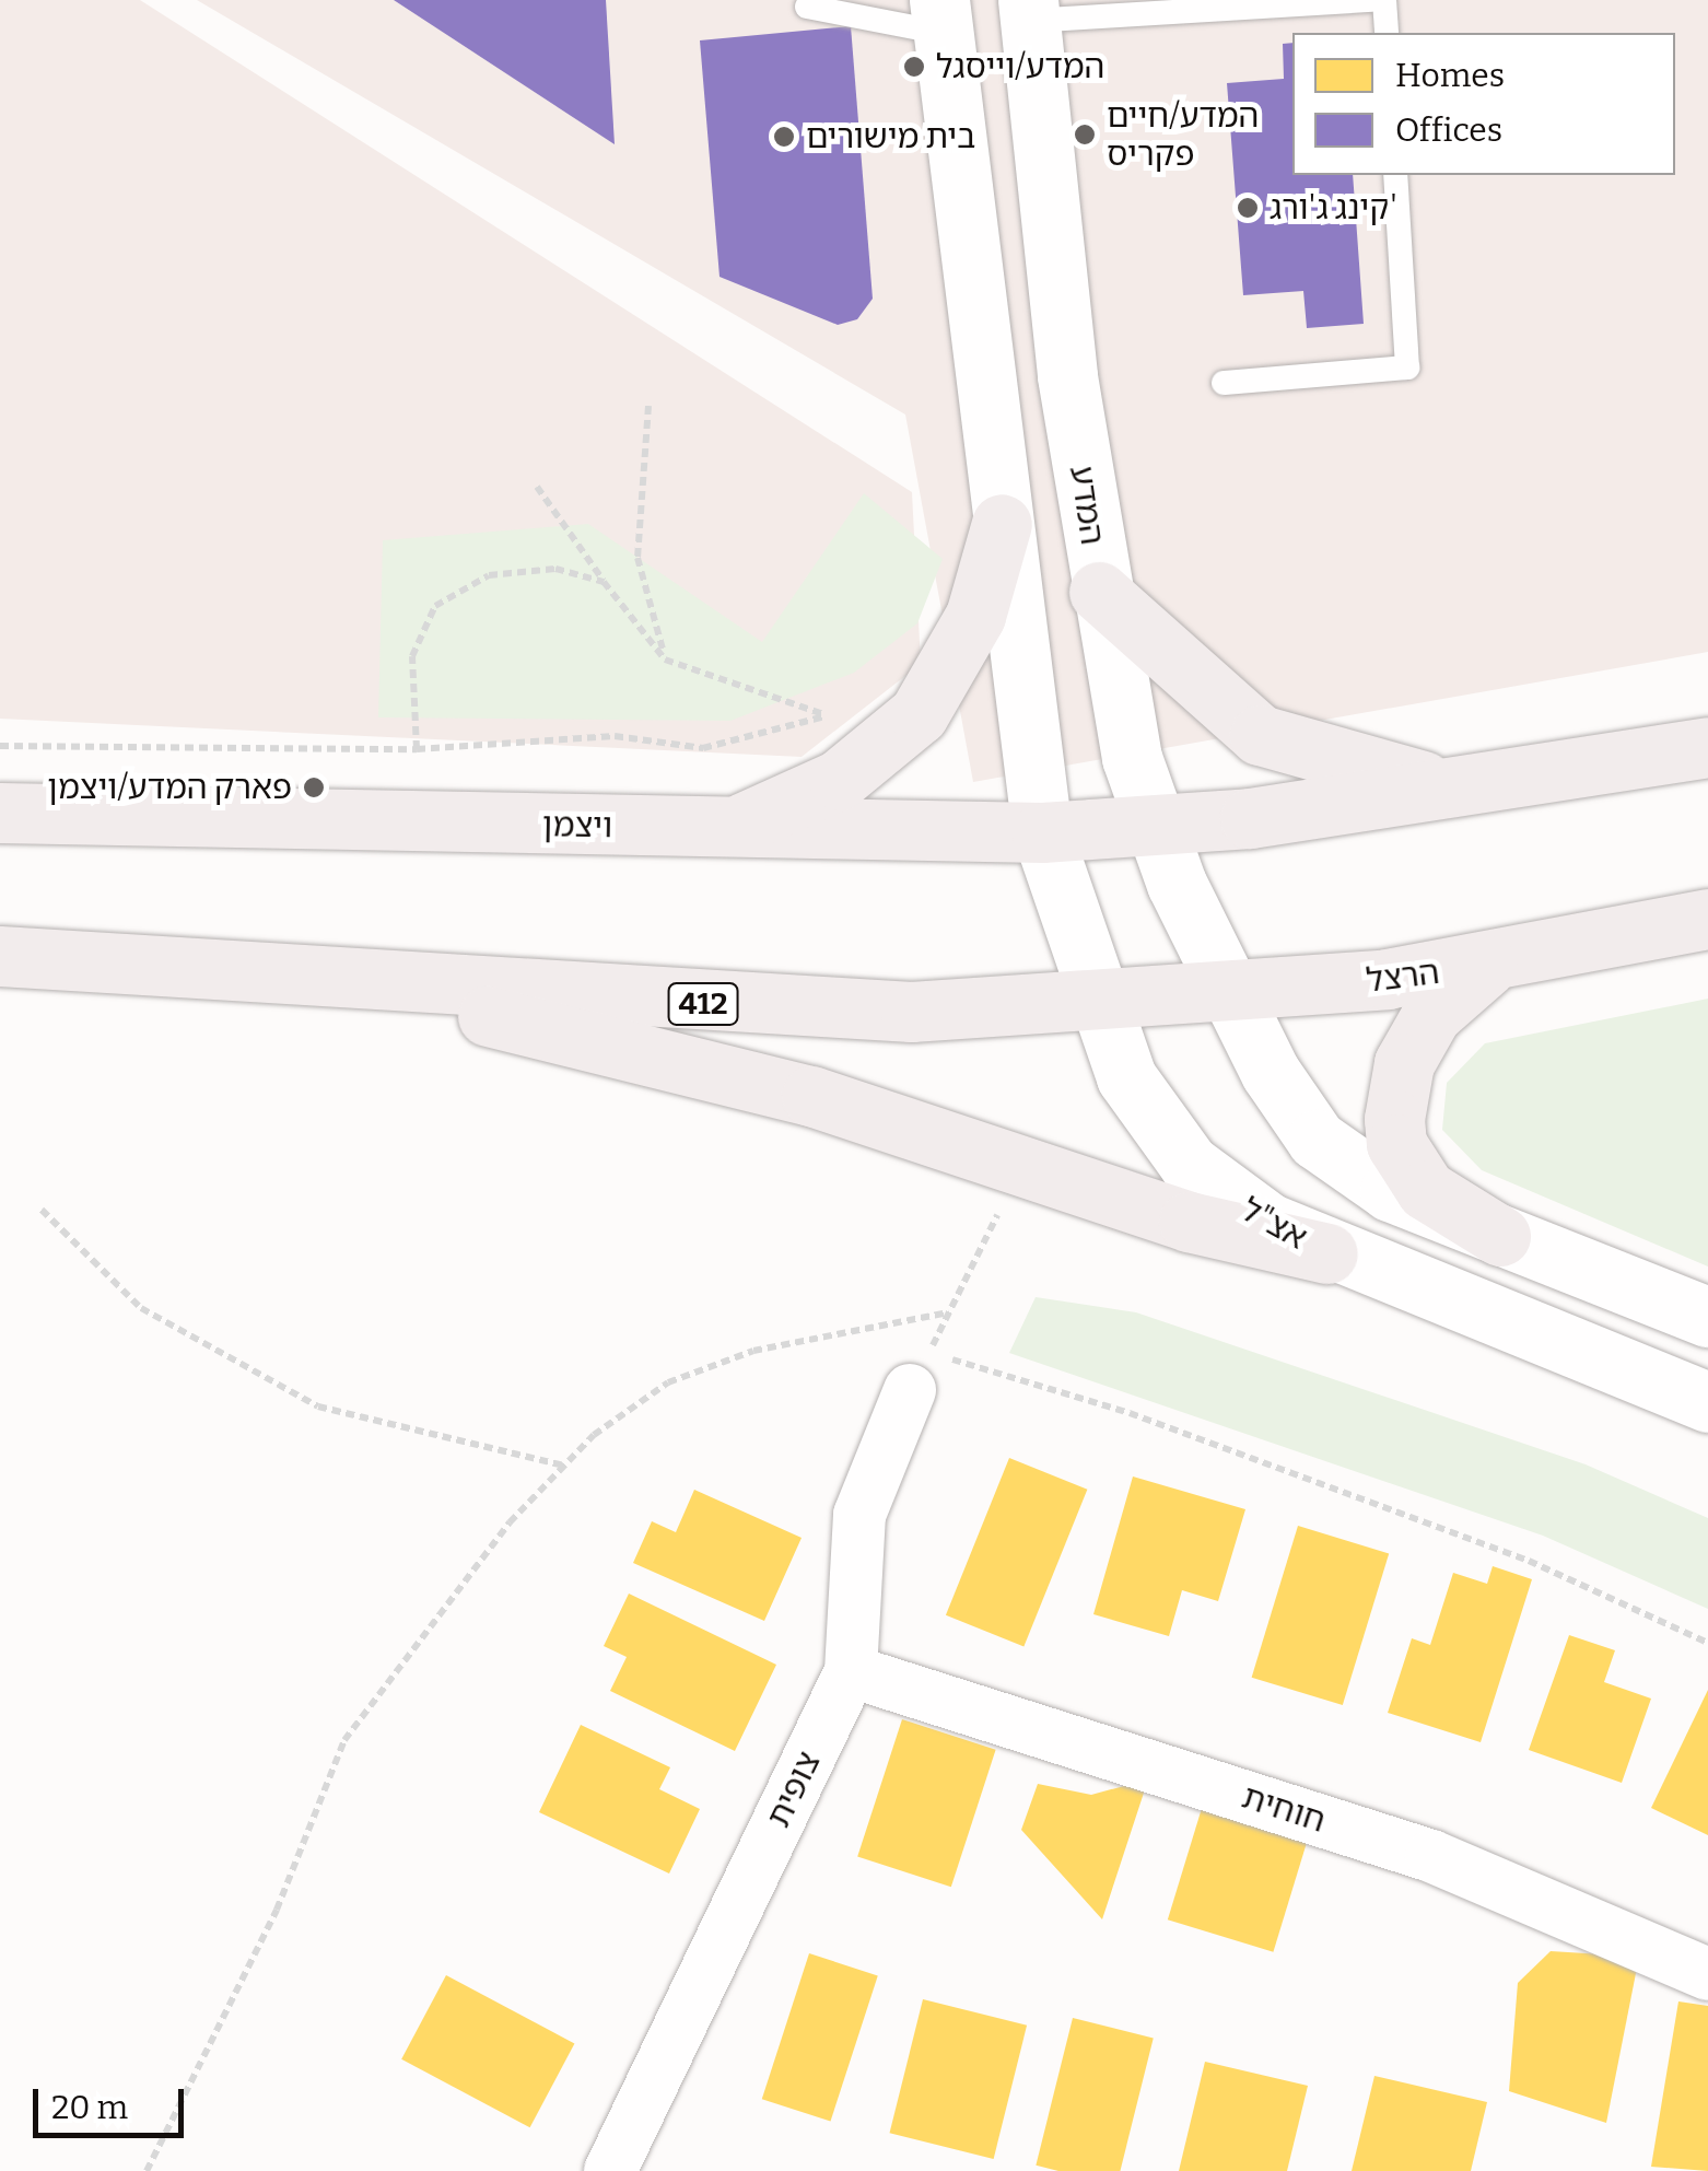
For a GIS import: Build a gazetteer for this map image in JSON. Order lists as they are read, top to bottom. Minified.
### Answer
{"streets":{"main road":["המדע","ויצמן","הרצל","412","אצ\"ל"],"street":["צופית","חוחית"]},"crossings":[["המדע","ויצמן"],["המדע","הרצל"],["ויצמן","אצ\"ל"],["הרצל","412"],["הרצל","אצ\"ל"],["412","אצ\"ל"],["צופית","חוחית"]],"places":["המדע/וייסגל","המדע/חיים פקריס","בית מישורים","קינג ג'ורג'","פארק המדע/ויצמן"],"legend":["Homes","Offices"],"scale_bar":"20 m"}
